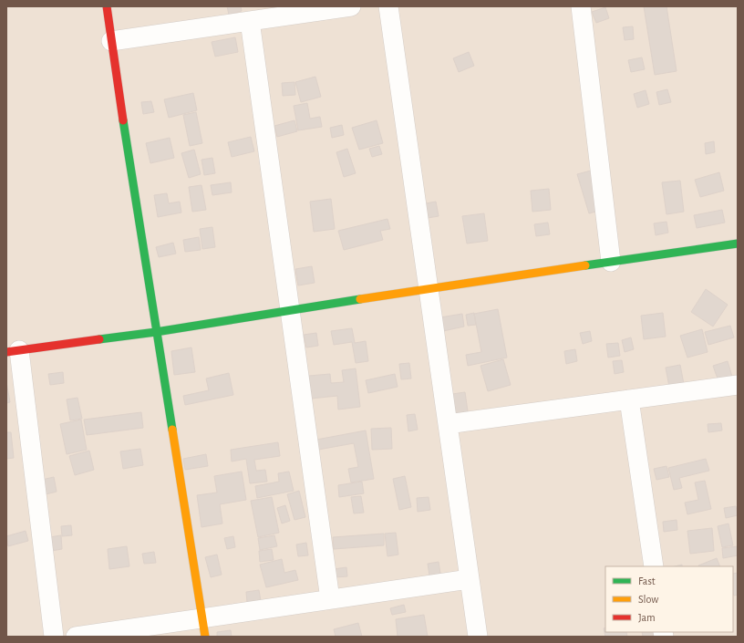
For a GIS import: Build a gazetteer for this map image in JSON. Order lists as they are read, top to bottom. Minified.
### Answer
{"legend":["Fast","Slow","Jam"]}
